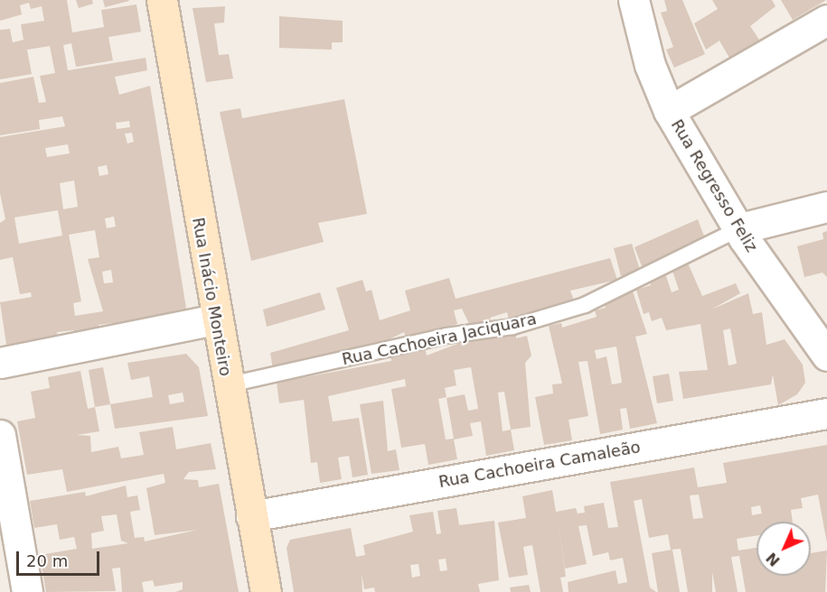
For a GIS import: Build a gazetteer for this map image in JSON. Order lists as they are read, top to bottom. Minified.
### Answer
{"streets":{"street":["Rua Regresso Feliz","Rua Inácio Monteiro","Rua Cachoeira Jaciquara","Rua Cachoeira Camaleão"]},"crossings":[["Rua Regresso Feliz","Rua Cachoeira Jaciquara"],["Rua Inácio Monteiro","Rua Cachoeira Jaciquara"],["Rua Inácio Monteiro","Rua Cachoeira Camaleão"]],"scale_bar":"20 m","north":"bottom left"}
